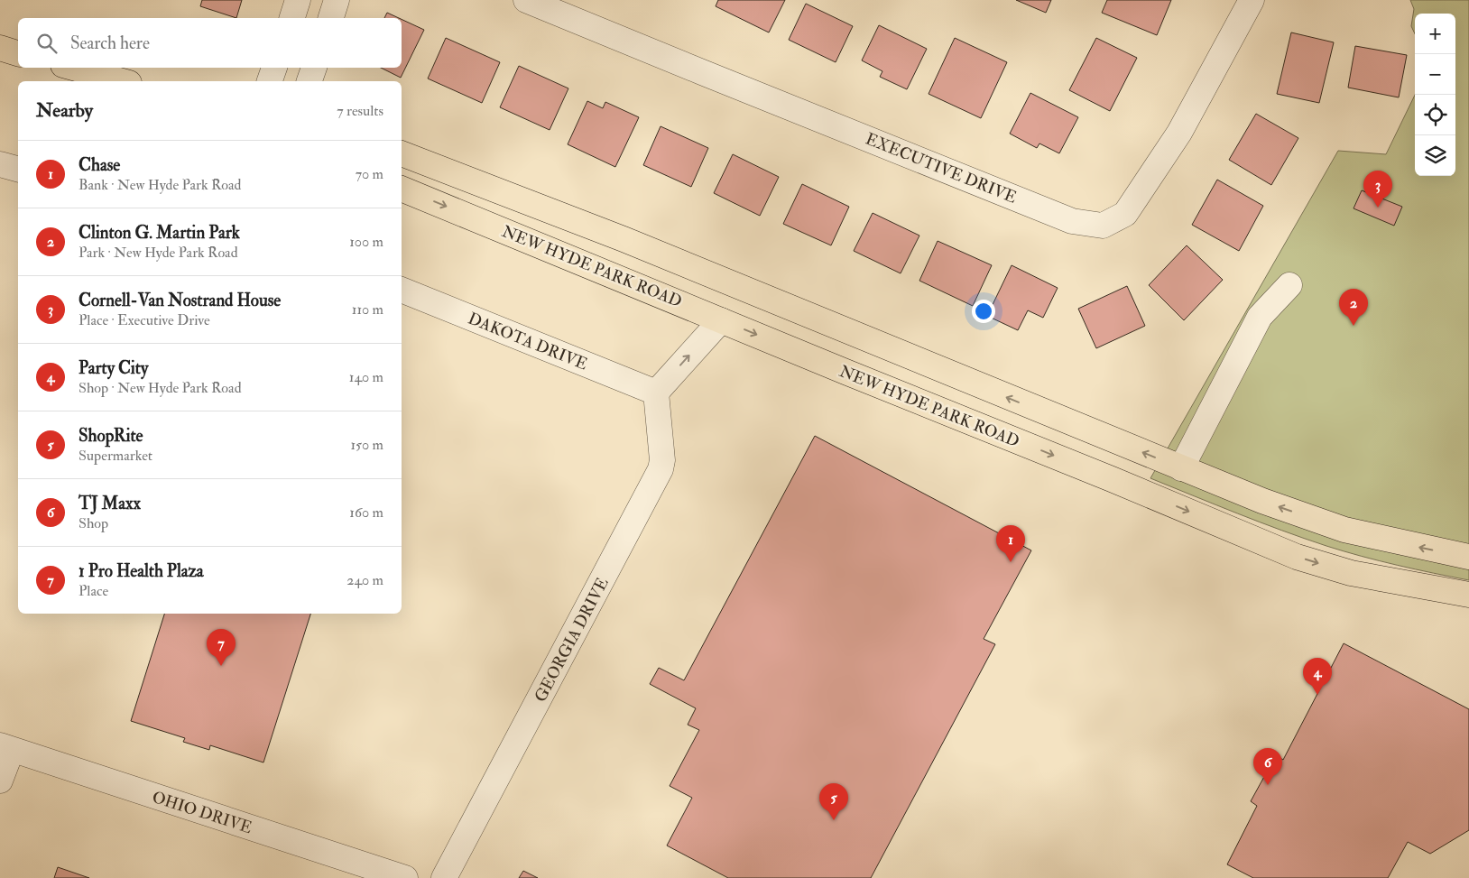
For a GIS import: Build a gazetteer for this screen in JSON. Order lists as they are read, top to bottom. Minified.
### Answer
{"streets":{"main road":["NEW HYDE PARK ROAD"],"street":["EXECUTIVE DRIVE","DAKOTA DRIVE","GEORGIA DRIVE","OHIO DRIVE"]},"crossings":[["DAKOTA DRIVE","GEORGIA DRIVE"]],"page":{"map_buttons":["+","−"],"search":"Search here","heading":["Nearby","7 results"],"list":[{"mark":"1","name":"Chase","note":"Bank · New Hyde Park Road","value":"70 m"},{"mark":"2","name":"Clinton G. Martin Park","note":"Park · New Hyde Park Road","value":"100 m"},{"mark":"3","name":"Cornell-Van Nostrand House","note":"Place · Executive Drive","value":"110 m"},{"mark":"4","name":"Party City","note":"Shop · New Hyde Park Road","value":"140 m"},{"mark":"5","name":"ShopRite","note":"Supermarket","value":"150 m"},{"mark":"6","name":"TJ Maxx","note":"Shop","value":"160 m"},{"mark":"7","name":"1 Pro Health Plaza","note":"Place","value":"240 m"}],"pins":["3","2","1","7","4","6","5"]}}
